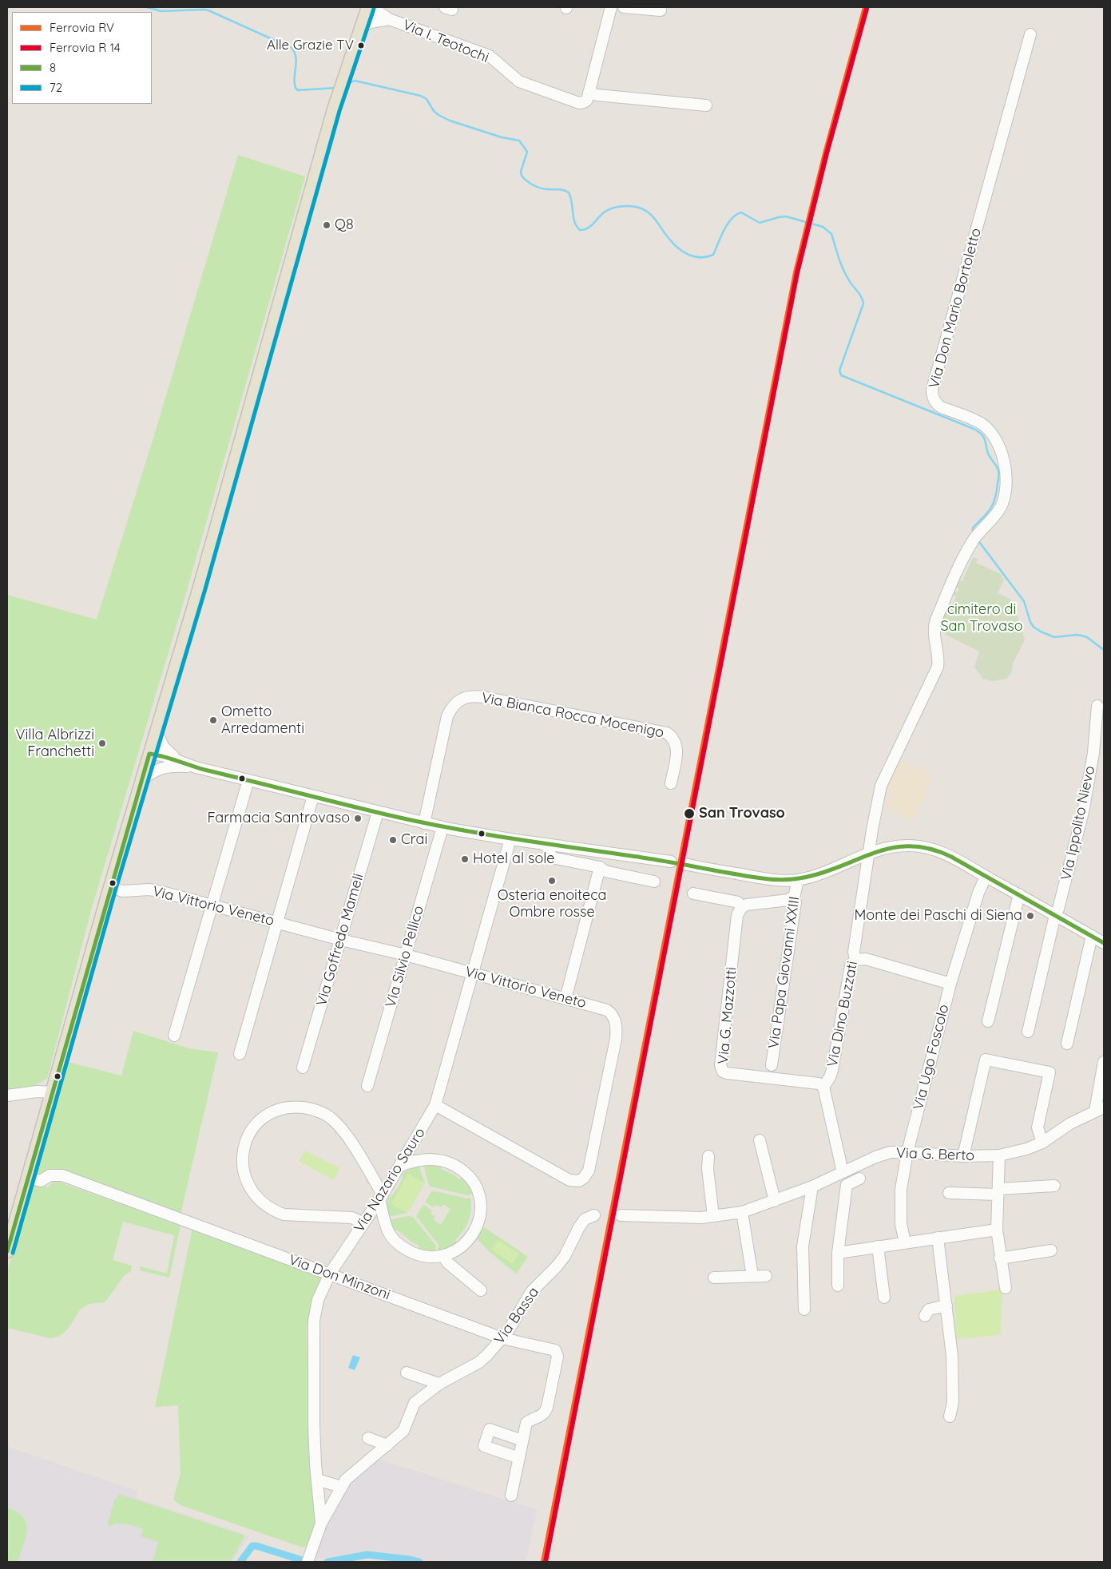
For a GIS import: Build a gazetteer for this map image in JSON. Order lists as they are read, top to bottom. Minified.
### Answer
{"streets":{"street":["Via I. Teotochi","Via Don Mario Bortoletto","Via Bianca Rocca Mocenigo","Via Ippolito Nievo","Via Vittorio Veneto","Via Goffredo Mameli","Via Silvio Pellico","Via Papa Giovanni XXIII","Via Dino Buzzati","Via G. Mazzotti","Via Ugo Foscolo","Via G. Berto","Via Nazario Sauro","Via Don Minzoni","Via Bassa"]},"crossings":[["Via Don Mario Bortoletto","Via Dino Buzzati"],["Via Vittorio Veneto","Via Goffredo Mameli"],["Via Vittorio Veneto","Via Silvio Pellico"],["Via Vittorio Veneto","Via Nazario Sauro"],["Via Dino Buzzati","Via G. Mazzotti"],["Via Ugo Foscolo","Via G. Berto"],["Via Nazario Sauro","Via Don Minzoni"],["Via Nazario Sauro","Via Bassa"],["Via Don Minzoni","Via Bassa"]],"parks":["cimitero di San Trovaso"],"places":["Alle Grazie TV","Q8","Ometto Arredamenti","Villa Albrizzi Franchetti","San Trovaso","Farmacia Santrovaso","Crai","Hotel al sole","Osteria enoiteca Ombre rosse","Monte dei Paschi di Siena"],"lines":["rail line RV","transit line 72","transit line 8"],"legend":["Ferrovia RV","Ferrovia R 14","8","72"]}
